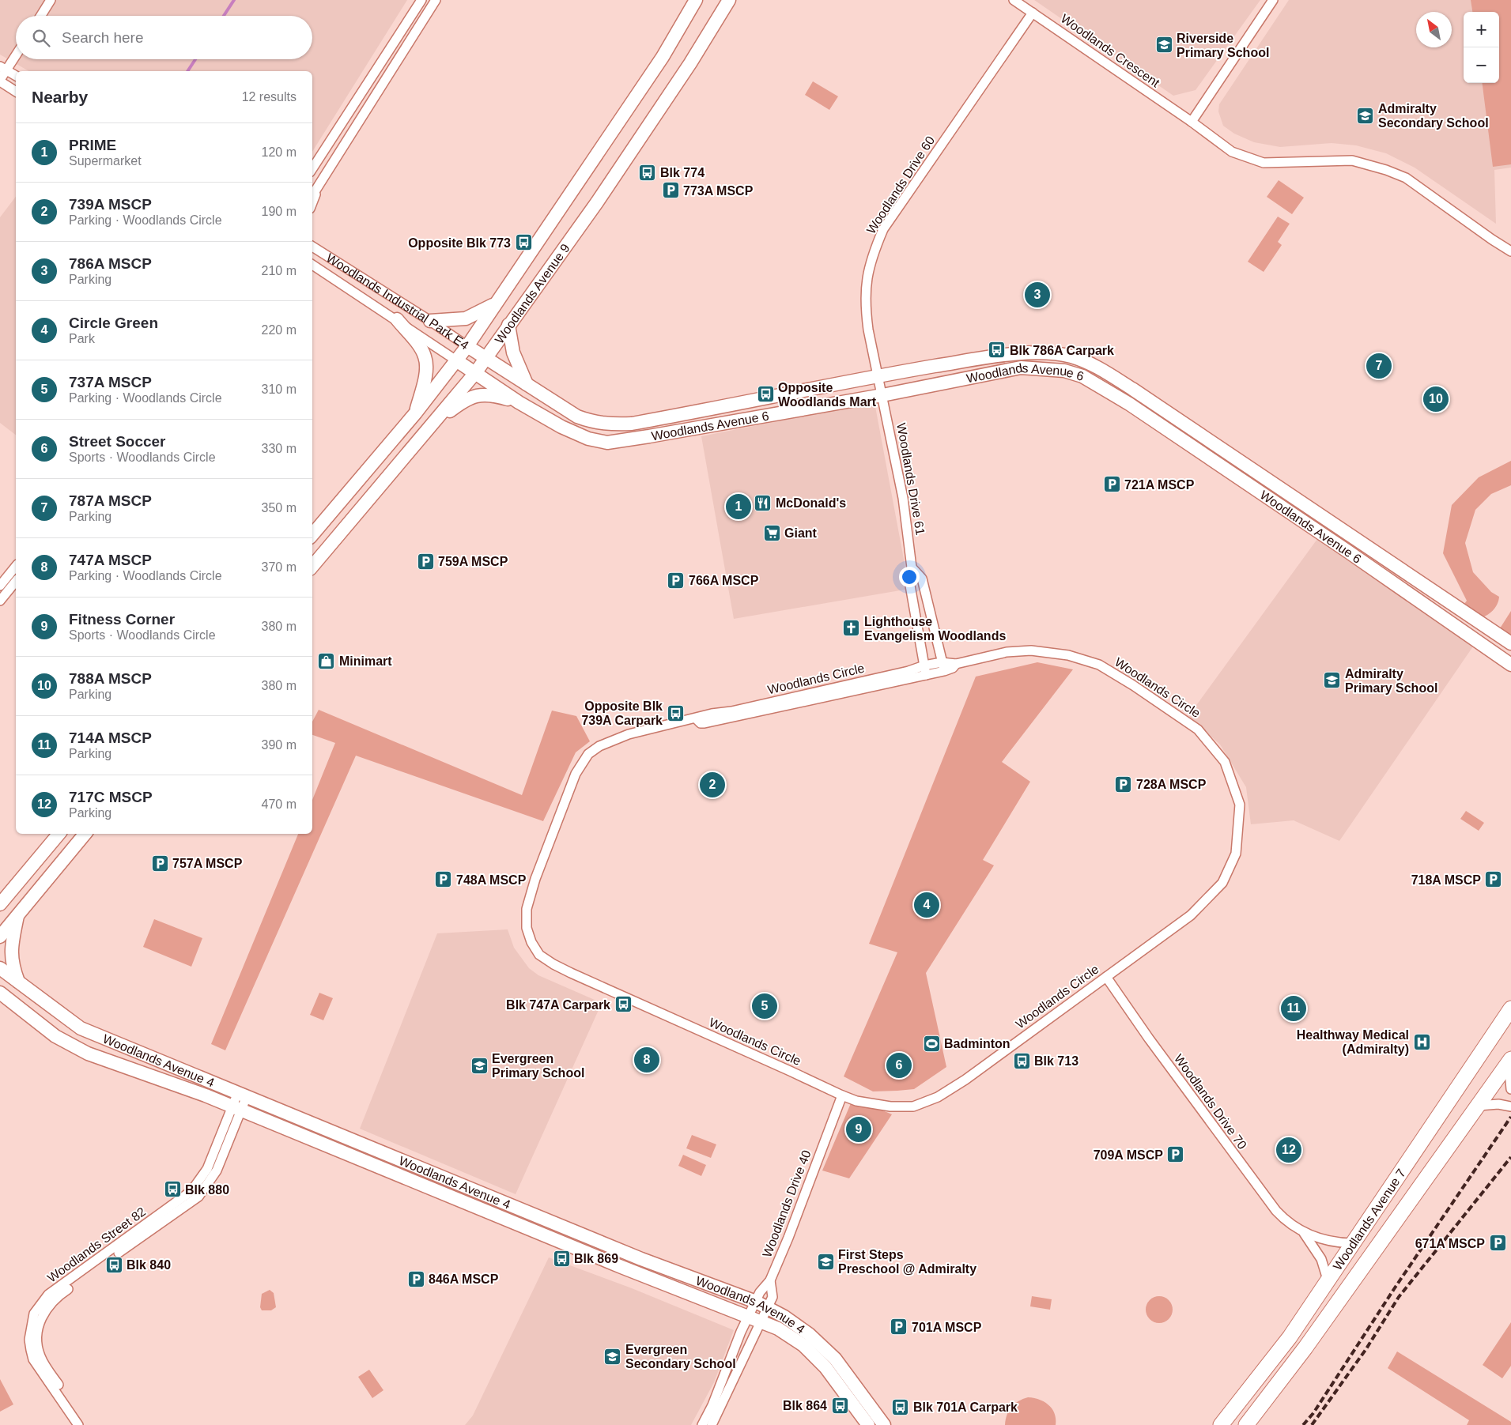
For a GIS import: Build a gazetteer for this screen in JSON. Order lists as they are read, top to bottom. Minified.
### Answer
{"streets":{"main road":["Woodlands Avenue 9","Woodlands Industrial Park E4","Woodlands Avenue 6","Woodlands Avenue 4","Woodlands Avenue 7"],"street":["Woodlands Crescent","Woodlands Drive 60","Woodlands Drive 61","Woodlands Circle","Woodlands Drive 70","Woodlands Drive 40","Woodlands Street 82"]},"crossings":[["Woodlands Crescent","Woodlands Drive 60"],["Woodlands Drive 60","Woodlands Avenue 6"],["Woodlands Drive 60","Woodlands Drive 61"],["Woodlands Avenue 9","Woodlands Industrial Park E4"],["Woodlands Avenue 9","Woodlands Avenue 6"],["Woodlands Industrial Park E4","Woodlands Avenue 6"],["Woodlands Avenue 6","Woodlands Drive 61"],["Woodlands Drive 61","Woodlands Circle"],["Woodlands Circle","Woodlands Drive 70"],["Woodlands Circle","Woodlands Drive 40"],["Woodlands Avenue 4","Woodlands Drive 40"],["Woodlands Avenue 4","Woodlands Street 82"],["Woodlands Drive 70","Woodlands Avenue 7"]],"places":{"school or university":["Riverside Primary School","Admiralty Secondary School","Admiralty Primary School","Evergreen Primary School","First Steps Preschool @ Admiralty","Evergreen Secondary School"],"bus stop":["Blk 774","Opposite Blk 773","Blk 786A Carpark","Opposite Woodlands Mart","Opposite Blk 739A Carpark","Blk 747A Carpark","Blk 713","Blk 880","Blk 869","Blk 840","Blk 864","Blk 701A Carpark"],"parking":["773A MSCP","721A MSCP","759A MSCP","766A MSCP","728A MSCP","757A MSCP","748A MSCP","718A MSCP","709A MSCP","671A MSCP","846A MSCP","701A MSCP"],"restaurant":["McDonald's"],"supermarket":["Giant"],"church":["Lighthouse Evangelism Woodlands"],"shop":["Minimart"],"hospital":["Healthway Medical (Admiralty)"],"sports":["Badminton"]},"north":"top left","page":{"map_buttons":["+","−"],"search":"Search here","heading":["Nearby","12 results"],"list":[{"mark":"1","name":"PRIME","note":"Supermarket","value":"120 m"},{"mark":"2","name":"739A MSCP","note":"Parking · Woodlands Circle","value":"190 m"},{"mark":"3","name":"786A MSCP","note":"Parking","value":"210 m"},{"mark":"4","name":"Circle Green","note":"Park","value":"220 m"},{"mark":"5","name":"737A MSCP","note":"Parking · Woodlands Circle","value":"310 m"},{"mark":"6","name":"Street Soccer","note":"Sports · Woodlands Circle","value":"330 m"},{"mark":"7","name":"787A MSCP","note":"Parking","value":"350 m"},{"mark":"8","name":"747A MSCP","note":"Parking · Woodlands Circle","value":"370 m"},{"mark":"9","name":"Fitness Corner","note":"Sports · Woodlands Circle","value":"380 m"},{"mark":"10","name":"788A MSCP","note":"Parking","value":"380 m"},{"mark":"11","name":"714A MSCP","note":"Parking","value":"390 m"},{"mark":"12","name":"717C MSCP","note":"Parking","value":"470 m"}],"pins":["3","7","10","1","2","4","5","11","8","6","9","12"]}}
